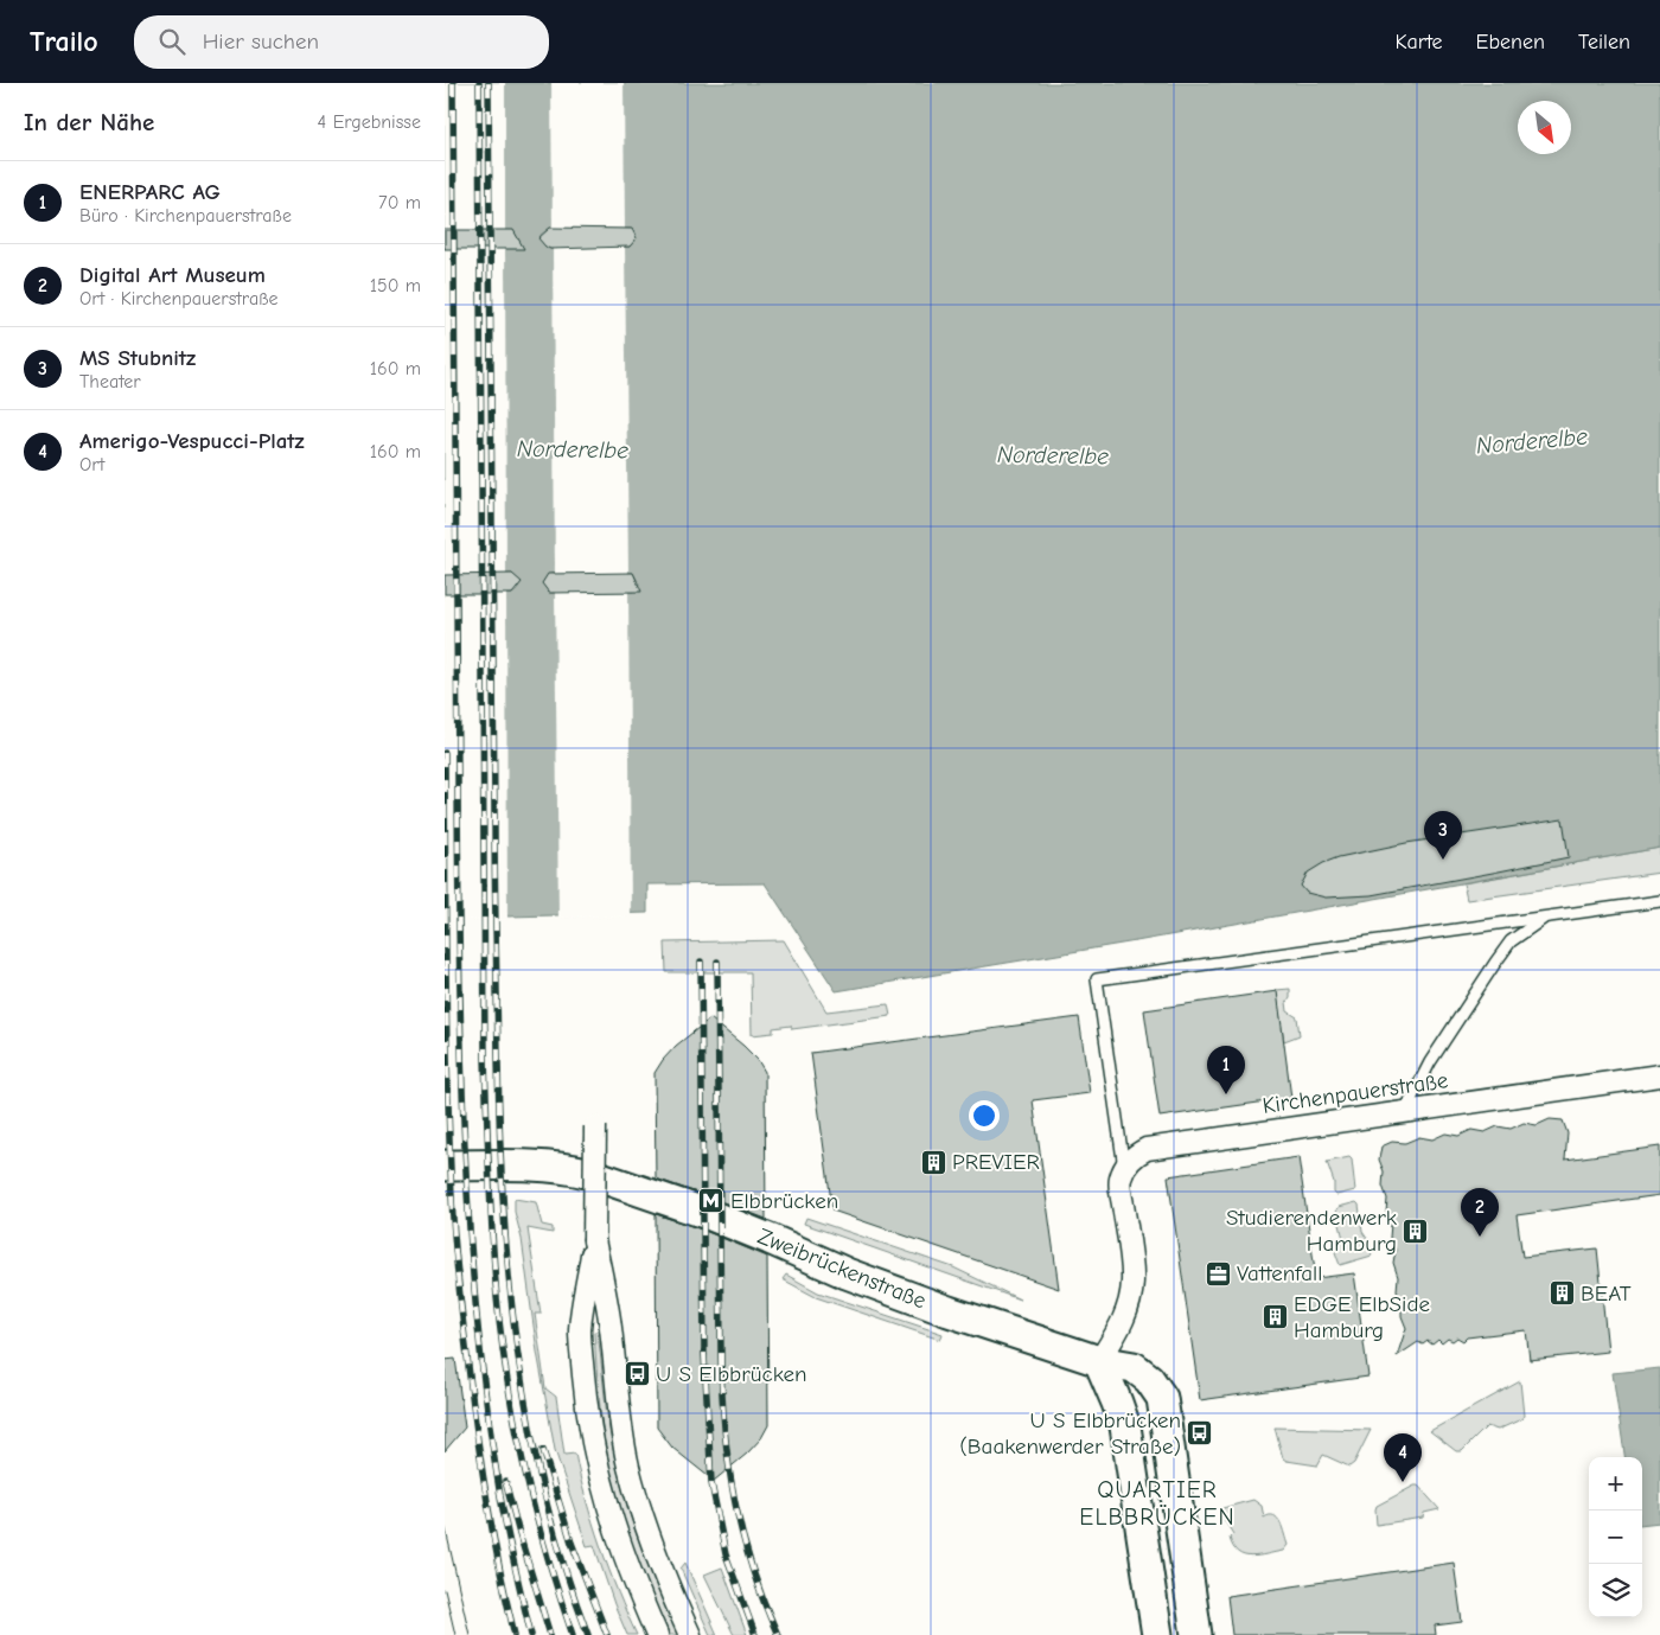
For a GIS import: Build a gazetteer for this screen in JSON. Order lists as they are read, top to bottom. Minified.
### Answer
{"streets":{"main road":["Zweibrückenstraße"],"street":["Kirchenpauerstraße"]},"districts":["QUARTIER ELBBRÜCKEN"],"water":["Norderelbe"],"places":{"building":["PREVIER","Studierendenwerk Hamburg","BEAT","EDGE ElbSide Hamburg"],"metro station":["Elbbrücken"],"office":["Vattenfall"],"bus stop":["U S Elbbrücken","U S Elbbrücken (Baakenwerder Straße)"]},"north":"bottom right","page":{"header":"Trailo","search":"Hier suchen","nav":["Karte","Ebenen","Teilen"],"heading":["In der Nähe","4 Ergebnisse"],"list":[{"mark":"1","name":"ENERPARC AG","note":"Büro · Kirchenpauerstraße","value":"70 m"},{"mark":"2","name":"Digital Art Museum","note":"Ort · Kirchenpauerstraße","value":"150 m"},{"mark":"3","name":"MS Stubnitz","note":"Theater","value":"160 m"},{"mark":"4","name":"Amerigo-Vespucci-Platz","note":"Ort","value":"160 m"}],"pins":["3","1","2","4"],"map_buttons":["+","−"]}}
